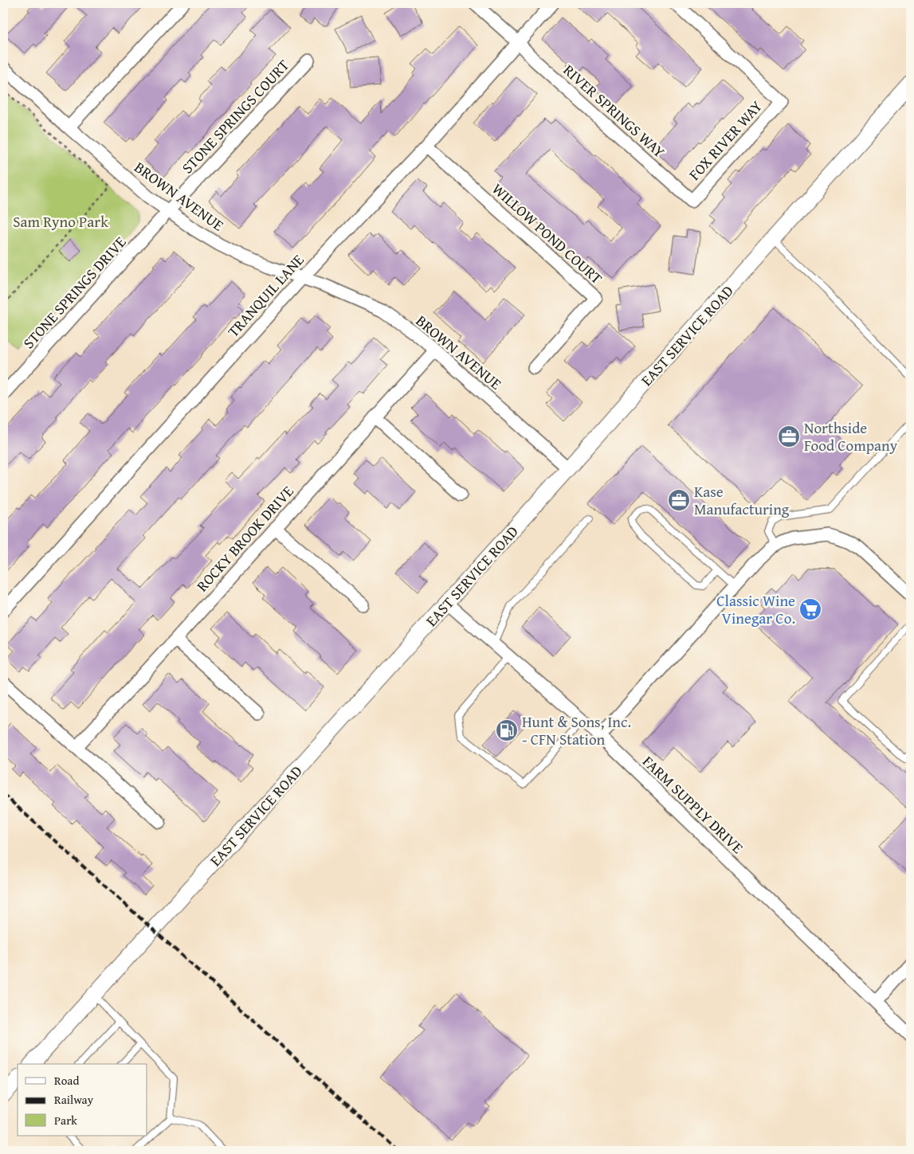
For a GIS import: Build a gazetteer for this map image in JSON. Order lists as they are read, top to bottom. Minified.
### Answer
{"streets":{"street":["RIVER SPRINGS WAY","STONE SPRINGS COURT","FOX RIVER WAY","BROWN AVENUE","WILLOW POND COURT","STONE SPRINGS DRIVE","TRANQUIL LANE","EAST SERVICE ROAD","ROCKY BROOK DRIVE","FARM SUPPLY DRIVE"]},"crossings":[["RIVER SPRINGS WAY","FOX RIVER WAY"],["RIVER SPRINGS WAY","TRANQUIL LANE"],["STONE SPRINGS COURT","BROWN AVENUE"],["STONE SPRINGS COURT","STONE SPRINGS DRIVE"],["BROWN AVENUE","STONE SPRINGS DRIVE"],["BROWN AVENUE","TRANQUIL LANE"],["BROWN AVENUE","EAST SERVICE ROAD"],["BROWN AVENUE","ROCKY BROOK DRIVE"],["WILLOW POND COURT","TRANQUIL LANE"],["EAST SERVICE ROAD","FARM SUPPLY DRIVE"]],"parks":["Sam Ryno Park"],"places":{"office":["Northside Food Company","Kase Manufacturing"],"supermarket":["Classic Wine Vinegar Co."],"fuel station":["Hunt & Sons, Inc. - CFN Station"]},"legend":["Road","Railway","Park"]}
